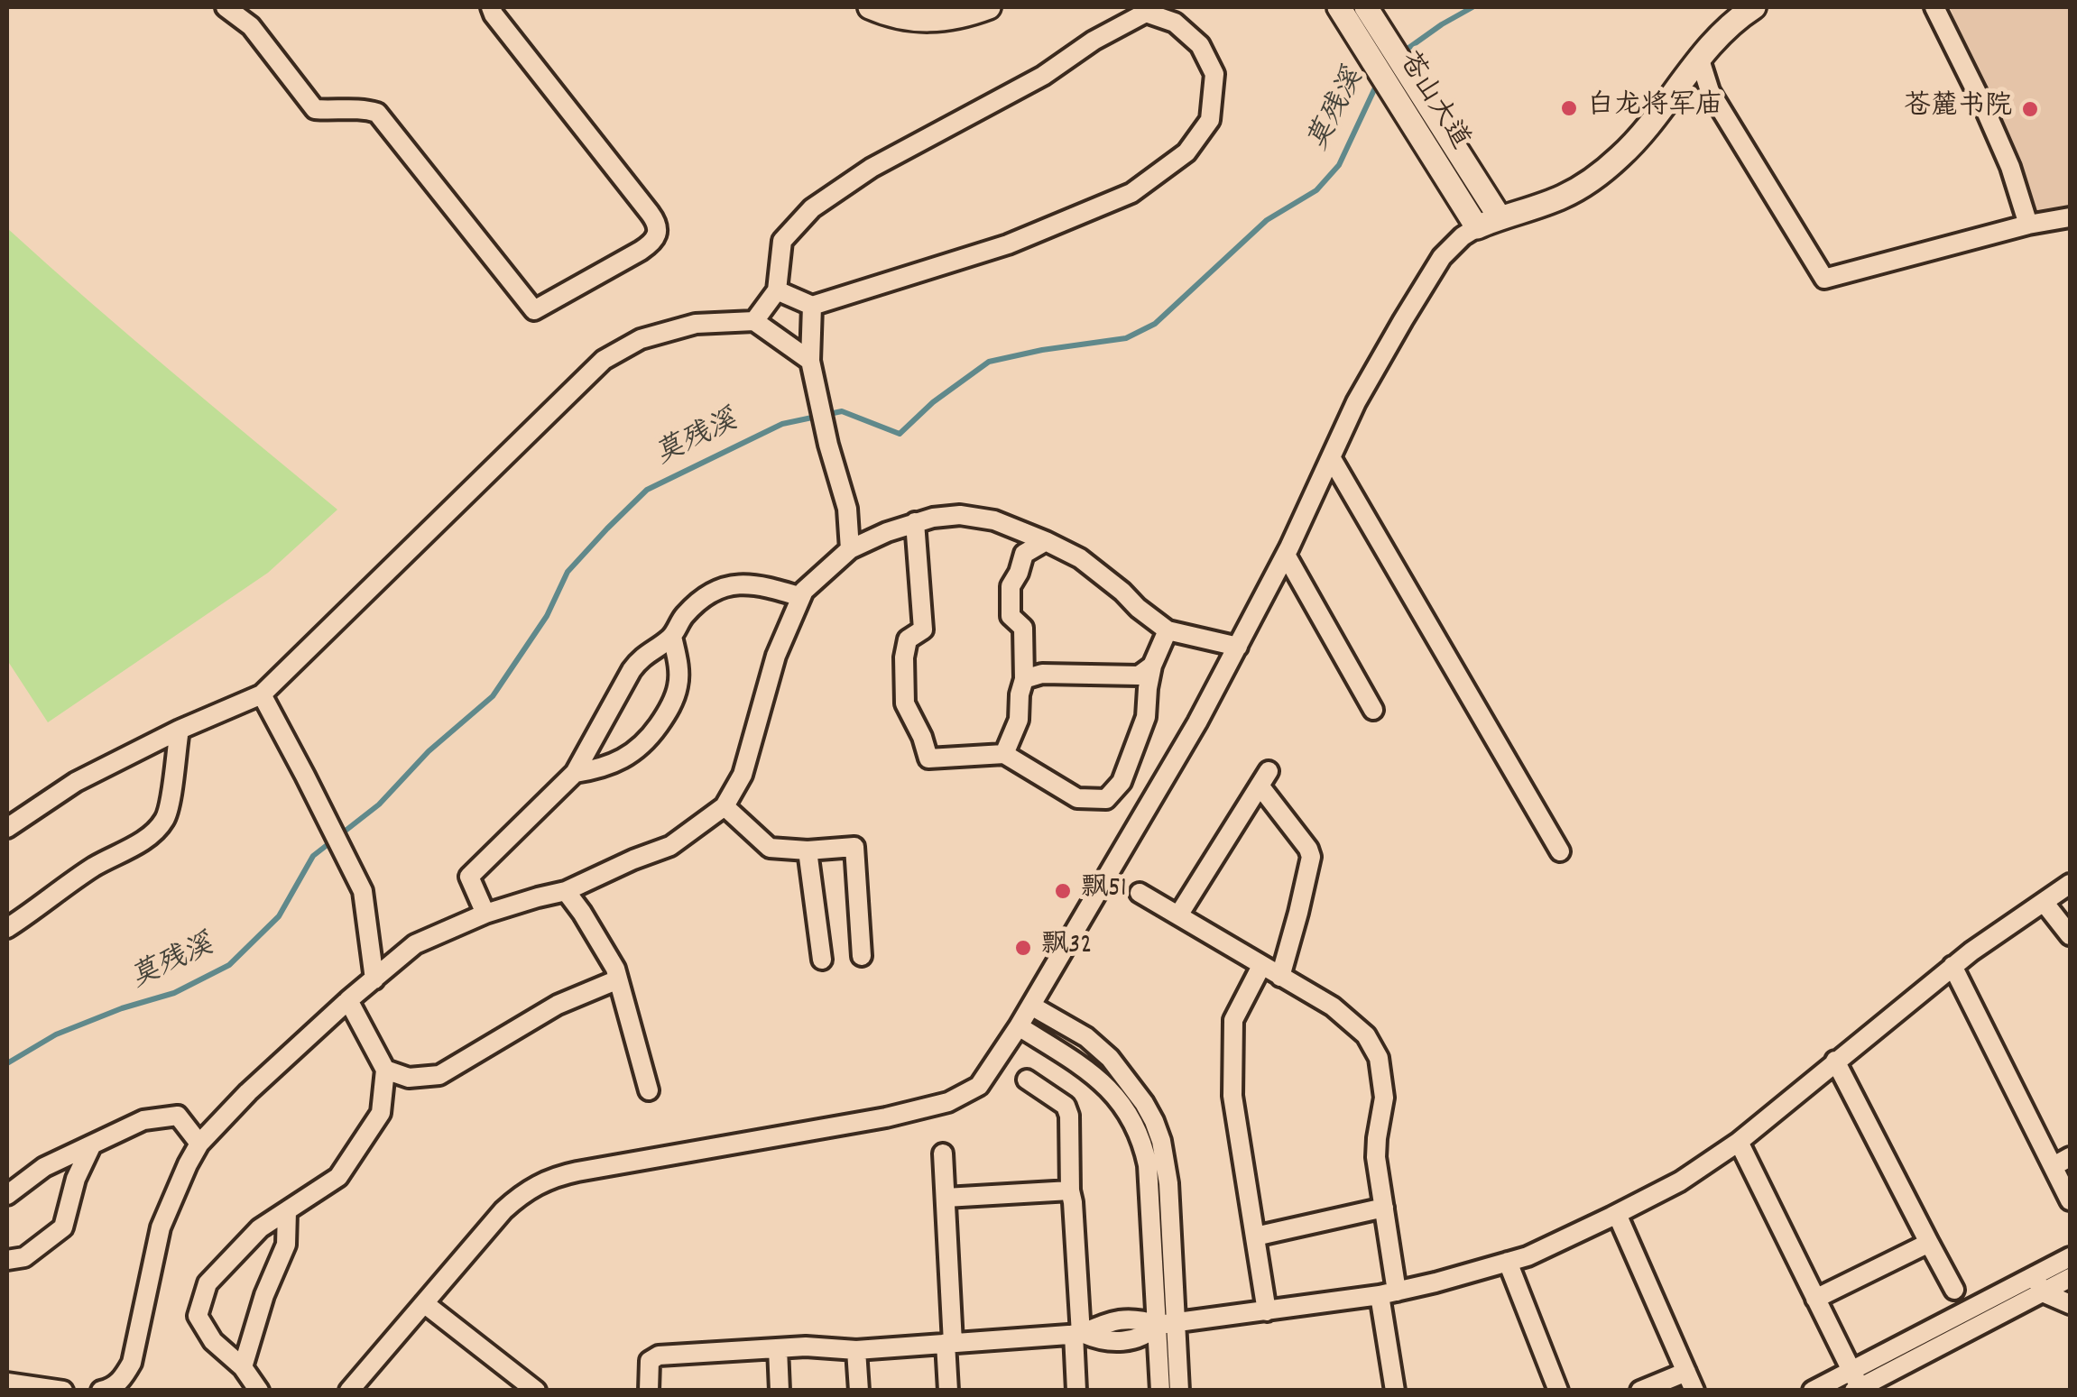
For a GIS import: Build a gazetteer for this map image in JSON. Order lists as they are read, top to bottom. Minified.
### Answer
{"streets":{"main road":["苍山大道"]},"water":["莫残溪"],"places":["白龙将军庙","苍麓书院","飘51","飘32"]}
